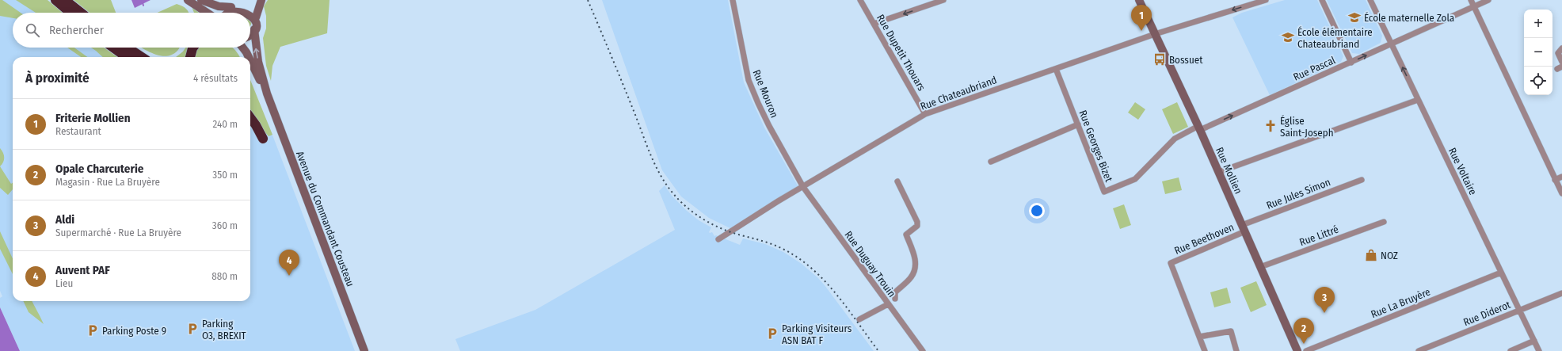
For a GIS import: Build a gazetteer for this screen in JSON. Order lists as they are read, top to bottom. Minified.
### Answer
{"streets":{"street":["Rue Dupetit Thouars","Rue Pascal","Rue Chateaubriand","Rue Mouron","Rue Georges Bizet","Rue Mollien","Rue Voltaire","Rue Jules Simon","Avenue du Commandant Cousteau","Rue Littré","Rue Beethoven","Rue Duguay Trouin","Rue La Bruyère","Rue Diderot"]},"crossings":[["Rue Dupetit Thouars","Rue Chateaubriand"],["Rue Pascal","Rue Georges Bizet"],["Rue Pascal","Rue Mollien"],["Rue Pascal","Rue Voltaire"],["Rue Chateaubriand","Rue Mouron"],["Rue Chateaubriand","Rue Georges Bizet"],["Rue Chateaubriand","Rue Mollien"],["Rue Chateaubriand","Rue Duguay Trouin"],["Rue Mouron","Rue Duguay Trouin"],["Rue Georges Bizet","Rue Mollien"],["Rue Mollien","Rue Jules Simon"],["Rue Mollien","Rue Littré"],["Rue Mollien","Rue Beethoven"],["Rue Voltaire","Rue La Bruyère"],["Rue Voltaire","Rue Diderot"],["Rue Jules Simon","Rue Beethoven"]],"one_way":["Rue Pascal"],"places":{"school or university":["École maternelle Zola","École élémentaire Chateaubriand"],"bus stop":["Bossuet"],"church":["Église Saint-Joseph"],"shop":["NOZ"],"parking":["Parking O3, BREXIT","Parking Poste 9","Parking Visiteurs ASN BAT F"]},"page":{"pins":["1","4","3","2"],"map_buttons":["+","−"],"search":"Rechercher","heading":["À proximité","4 résultats"],"list":[{"mark":"1","name":"Friterie Mollien","note":"Restaurant","value":"240 m"},{"mark":"2","name":"Opale Charcuterie","note":"Magasin · Rue La Bruyère","value":"350 m"},{"mark":"3","name":"Aldi","note":"Supermarché · Rue La Bruyère","value":"360 m"},{"mark":"4","name":"Auvent PAF","note":"Lieu","value":"880 m"}]}}
